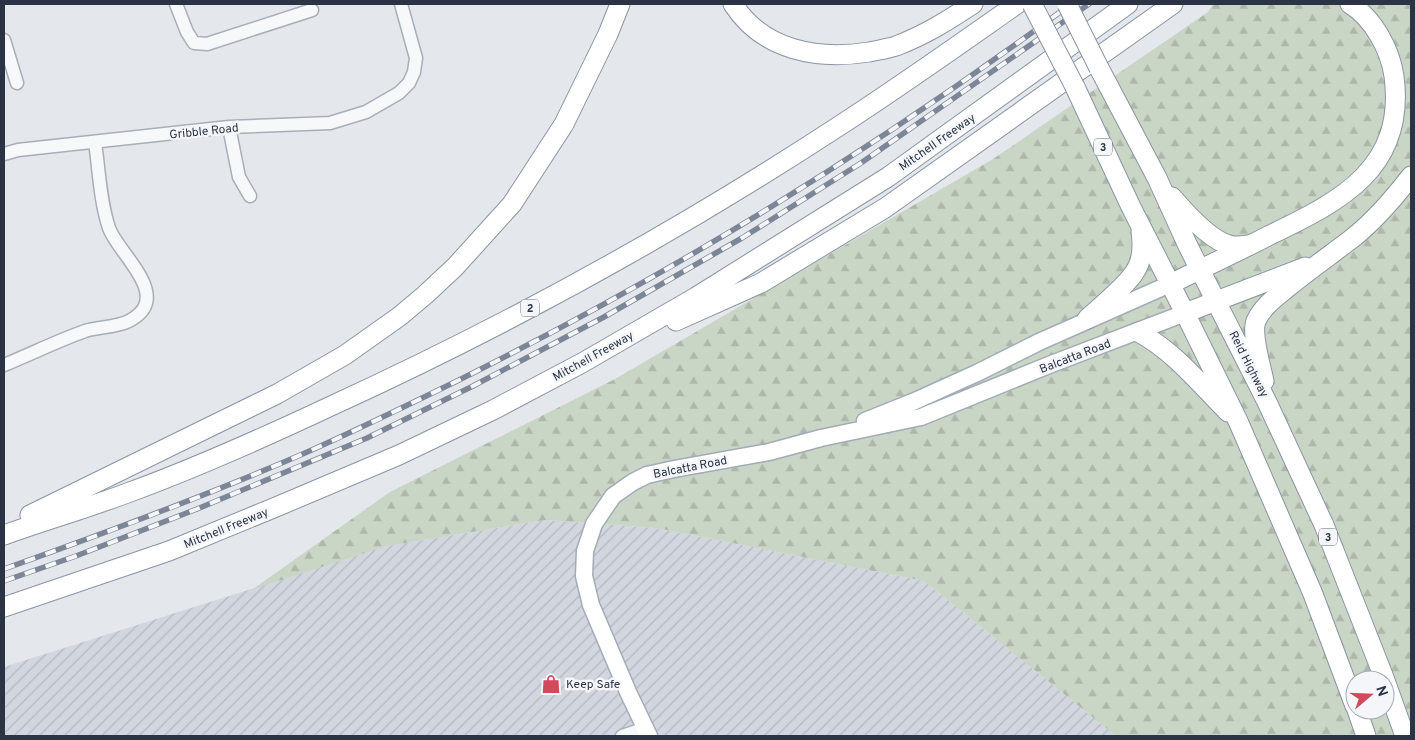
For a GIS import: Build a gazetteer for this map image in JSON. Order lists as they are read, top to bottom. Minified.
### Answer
{"streets":{"highway":["Mitchell Freeway","3","2","Reid Highway"],"main road":["Balcatta Road"],"street":["Gribble Road"]},"crossings":[["3","Balcatta Road"]],"places":{"shop":["Keep Safe"]},"north":"right"}
